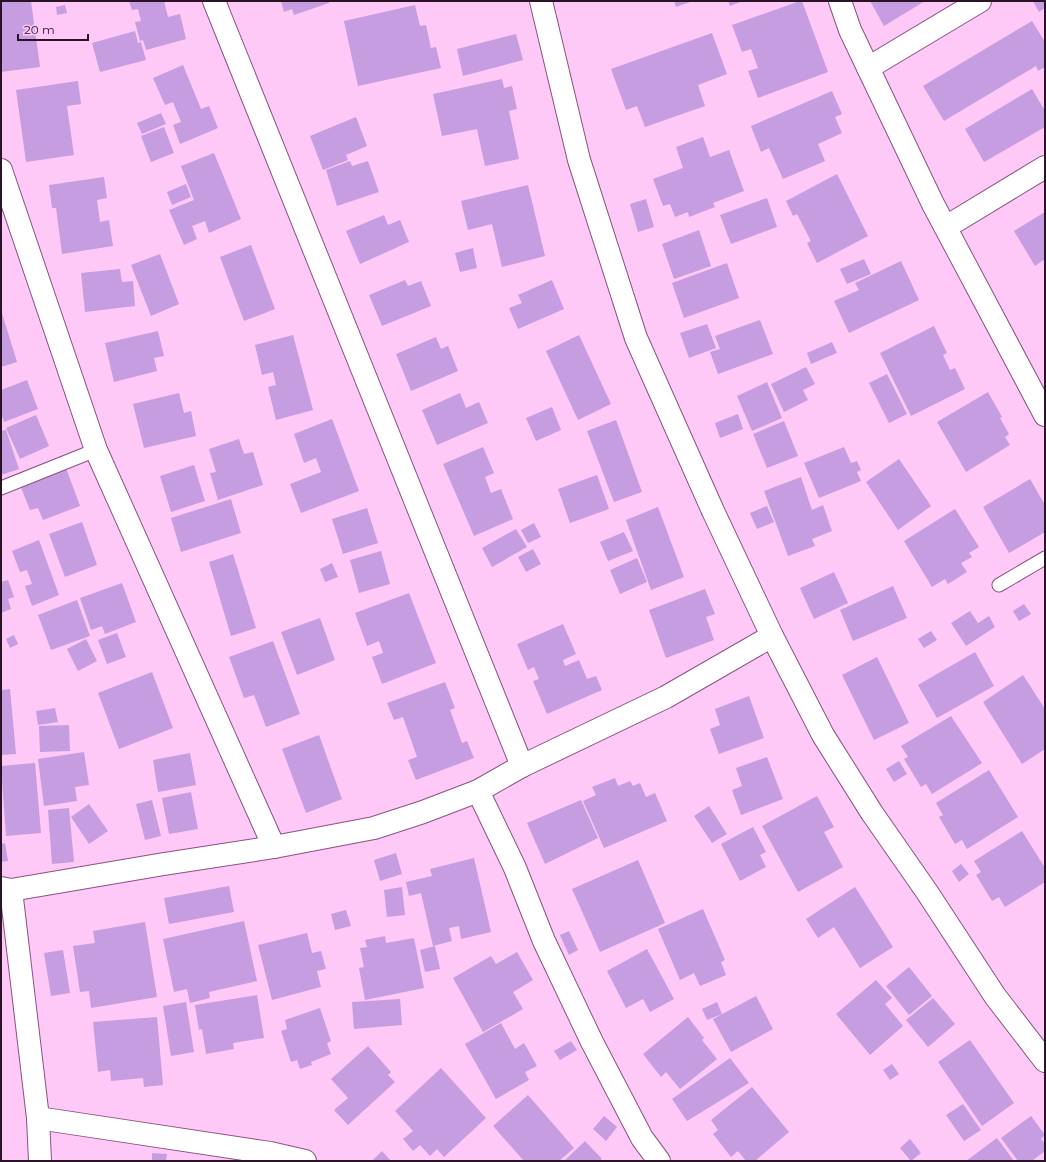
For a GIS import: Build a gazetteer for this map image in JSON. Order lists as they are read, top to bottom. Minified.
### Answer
{"scale_bar":"20 m"}
